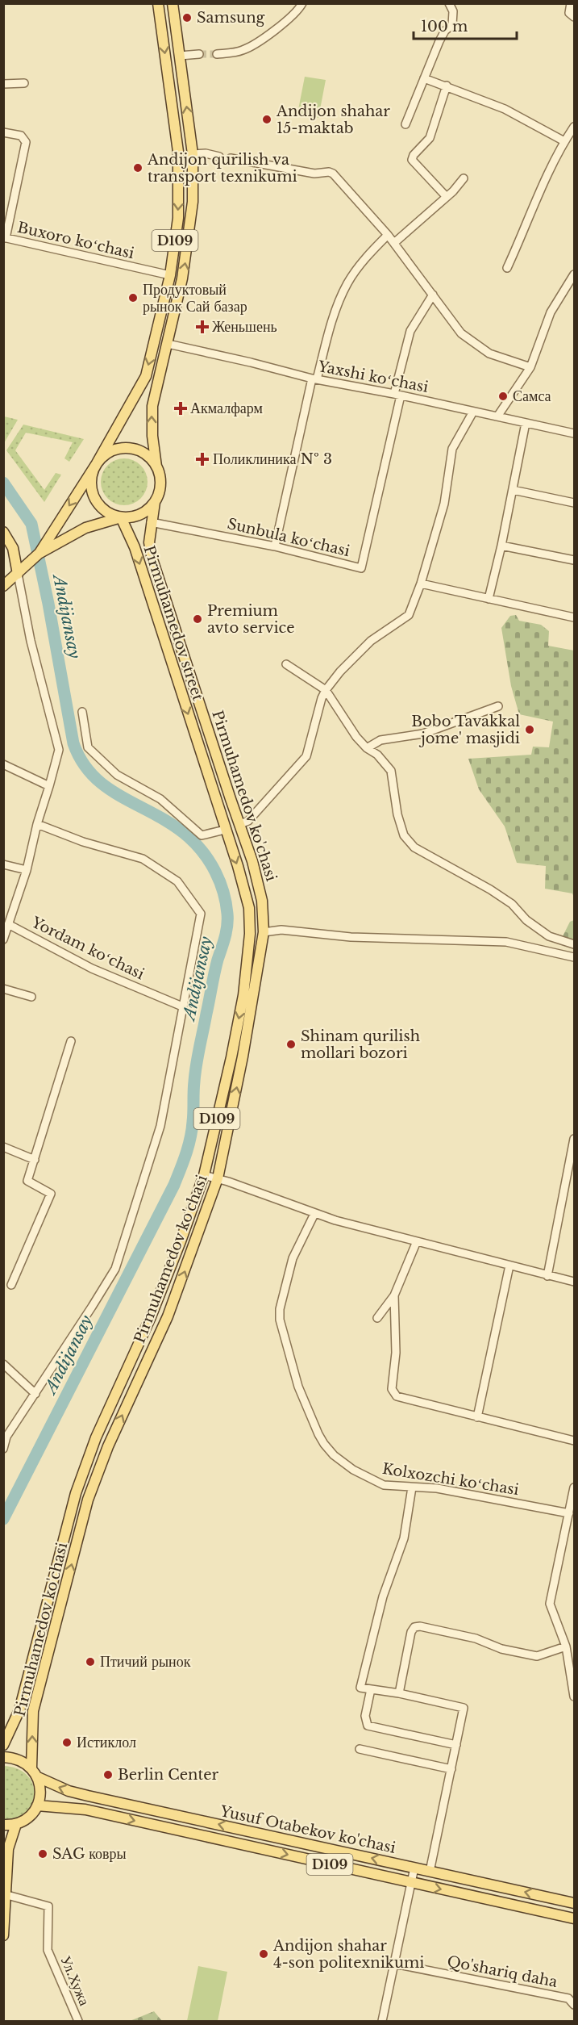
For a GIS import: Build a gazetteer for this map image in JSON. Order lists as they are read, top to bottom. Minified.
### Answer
{"streets":{"main road":["D109","Pirmuhamedov street","Pirmuhamedov ko'chasi","Yusuf Otabekov ko'chasi"],"street":["Buxoro koʻchasi","Yaxshi koʻchasi","Sunbula koʻchasi","Yordam koʻchasi","Kolxozchi koʻchasi","Qo'shariq daha","Ул.Хужа"]},"crossings":[["Buxoro koʻchasi","D109"],["D109","Yaxshi koʻchasi"],["D109","Pirmuhamedov street"],["Yaxshi koʻchasi","Sunbula koʻchasi"],["Sunbula koʻchasi","Pirmuhamedov street"],["Sunbula koʻchasi","Pirmuhamedov ko'chasi"],["Pirmuhamedov street","Pirmuhamedov ko'chasi"]],"one_way":["Pirmuhamedov street"],"water":["Andijansay"],"places":{"other":["Samsung","Andijon shahar 15-maktab","Andijon qurilish va transport texnikumi","Продуктовый рынок Сай базар","Самса","Premium avto service","Bobo Tavakkal jome' masjidi","Shinam qurilish mollari bozori","Птичий рынок","Истиклол","Berlin Center","SAG ковры","Andijon shahar 4-son politexnikumi"],"health":["Женьшень","Акмалфарм","Поликлиника № 3"]},"scale_bar":"100 m"}
